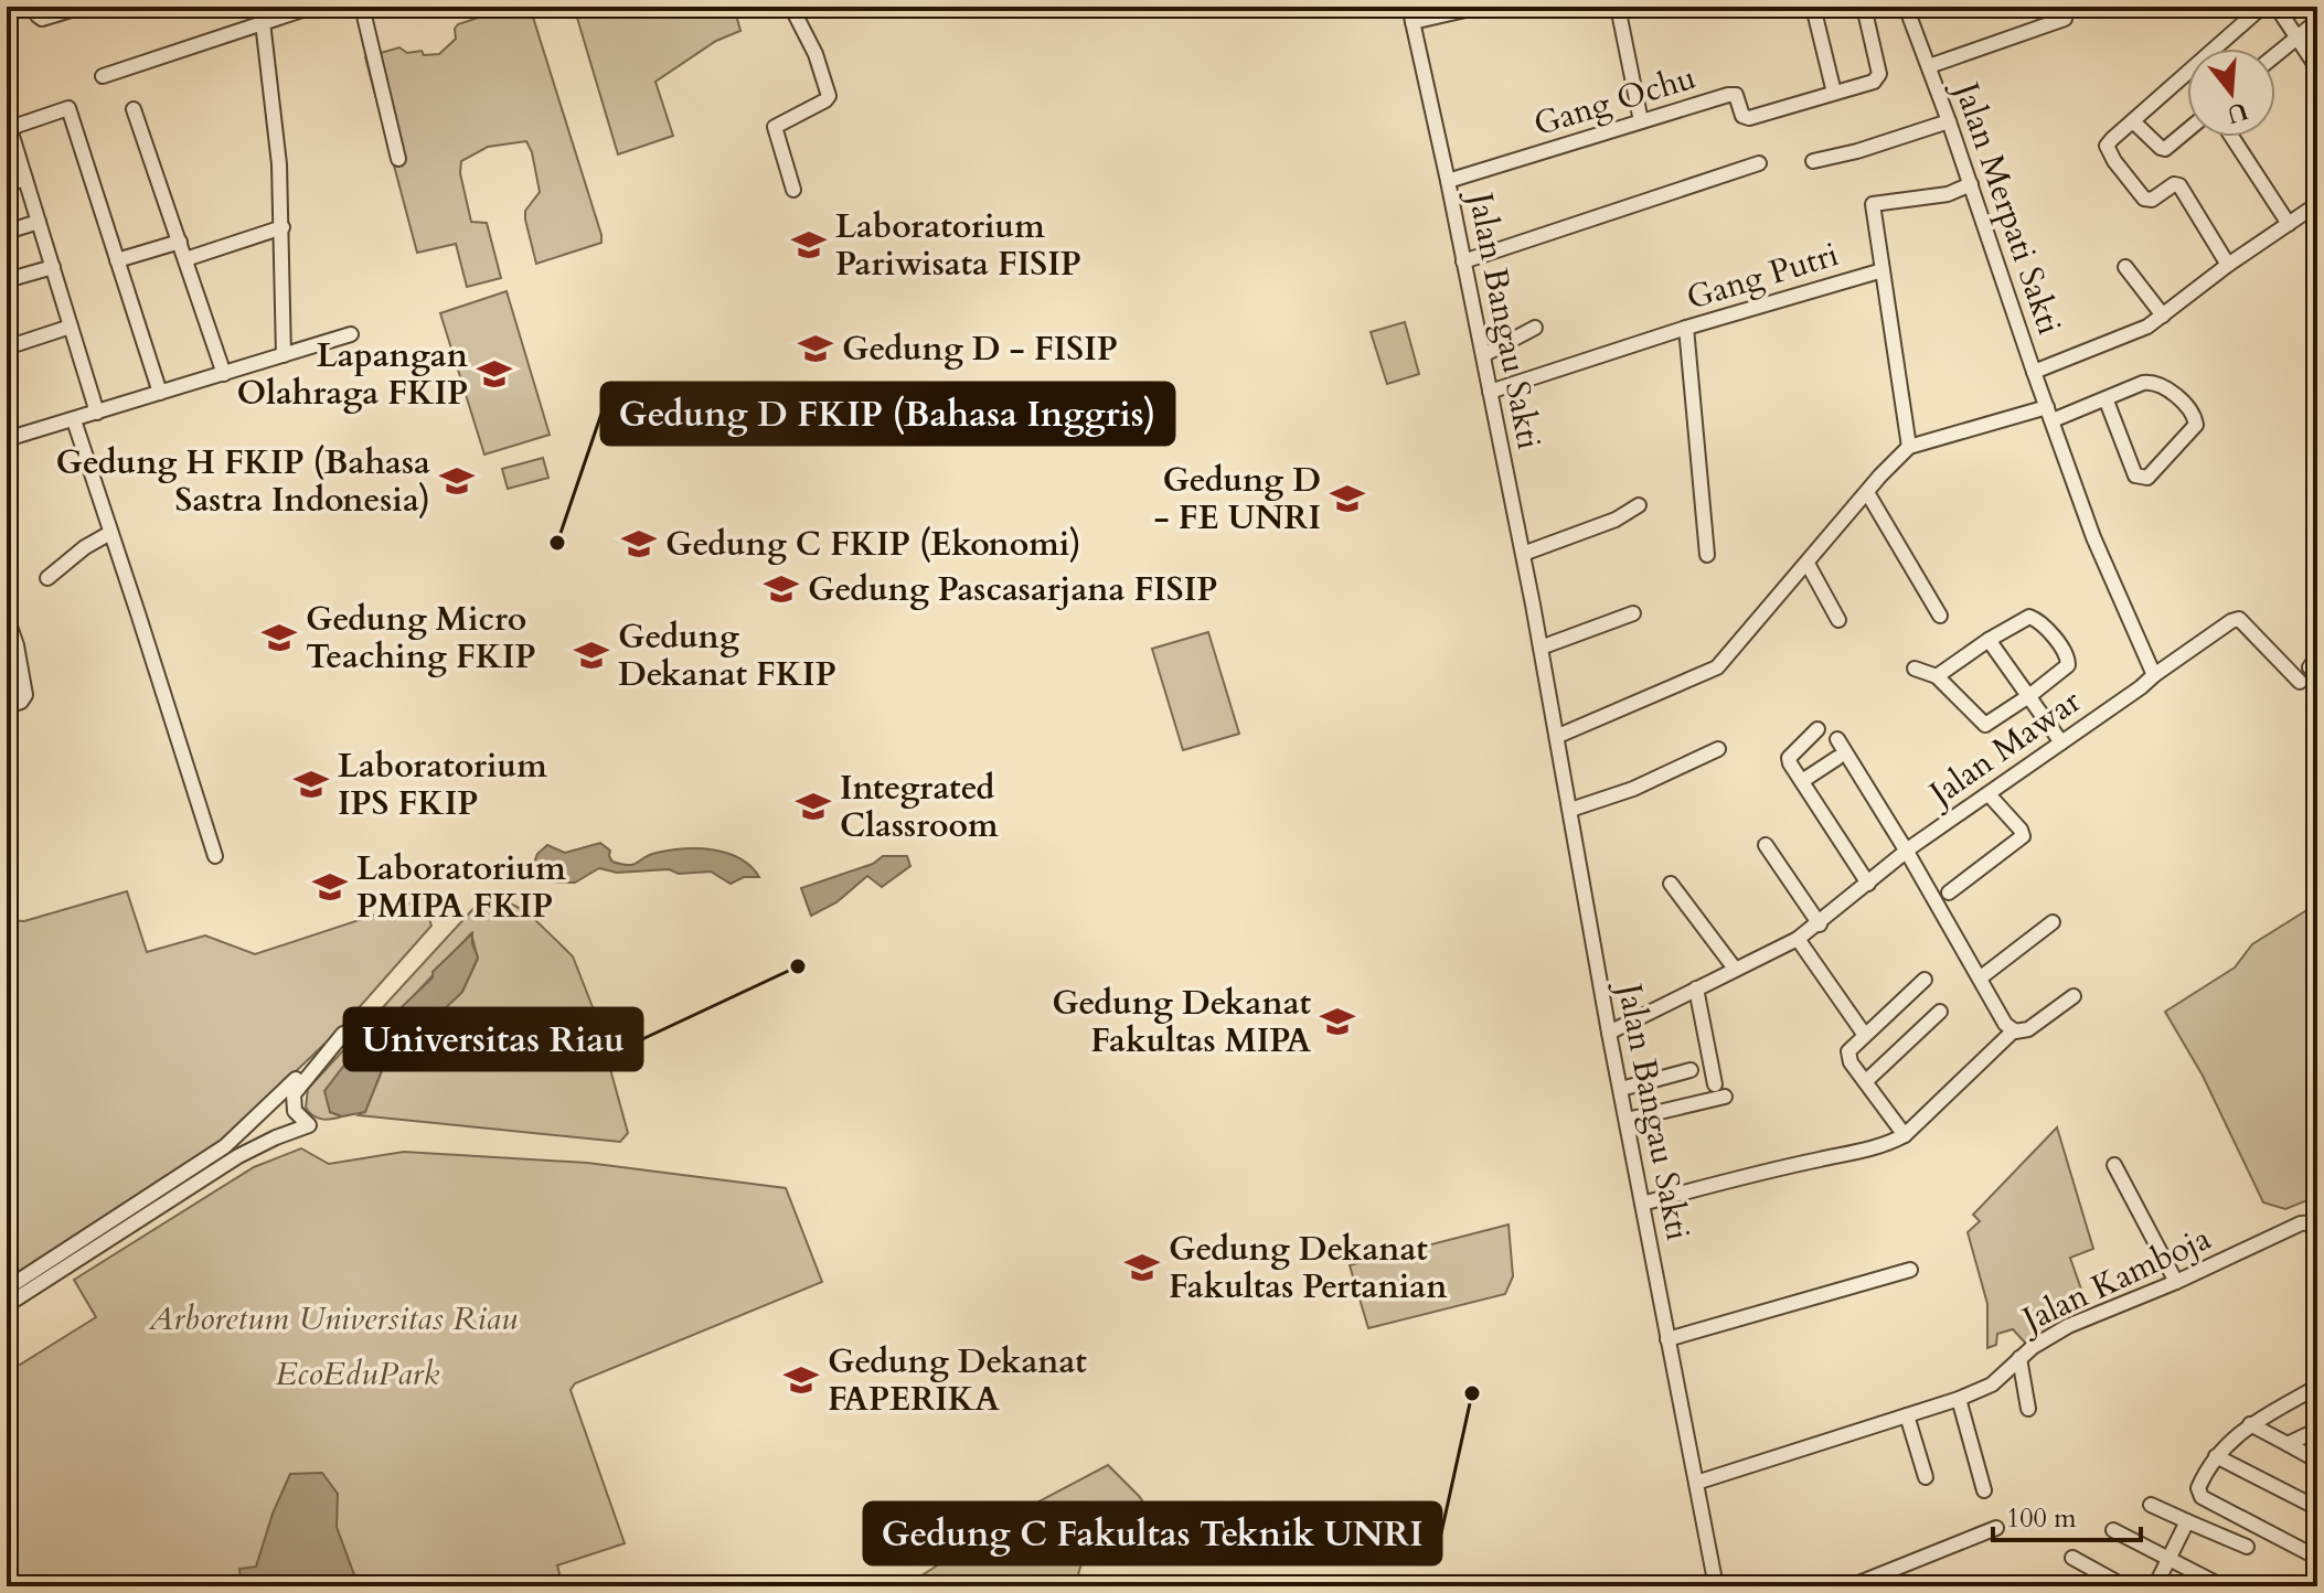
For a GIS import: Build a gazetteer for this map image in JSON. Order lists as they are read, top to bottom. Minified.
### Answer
{"streets":{"street":["Gang Ochu","Jalan Merpati Sakti","Gang Putri","Jalan Bangau Sakti","Jalan Mawar","Jalan Kamboja"]},"crossings":[["Gang Ochu","Jalan Bangau Sakti"],["Gang Putri","Jalan Bangau Sakti"],["Jalan Bangau Sakti","Jalan Mawar"],["Jalan Bangau Sakti","Jalan Kamboja"]],"parks":["Arboretum Universitas Riau","EcoEduPark"],"places":{"school or university":["Laboratorium Pariwisata FISIP","Gedung D - FISIP","Lapangan Olahraga FKIP","Gedung H FKIP (Bahasa Sastra Indonesia)","Gedung D - FE UNRI","Gedung C FKIP (Ekonomi)","Gedung Pascasarjana FISIP","Gedung Micro Teaching FKIP","Gedung Dekanat FKIP","Laboratorium IPS FKIP","Integrated Classroom","Laboratorium PMIPA FKIP","Gedung Dekanat Fakultas MIPA","Gedung Dekanat Fakultas Pertanian","Gedung Dekanat FAPERIKA"],"other":["Gedung D FKIP (Bahasa Inggris)","Universitas Riau","Gedung C Fakultas Teknik UNRI"]},"scale_bar":"100 m","north":"bottom"}
